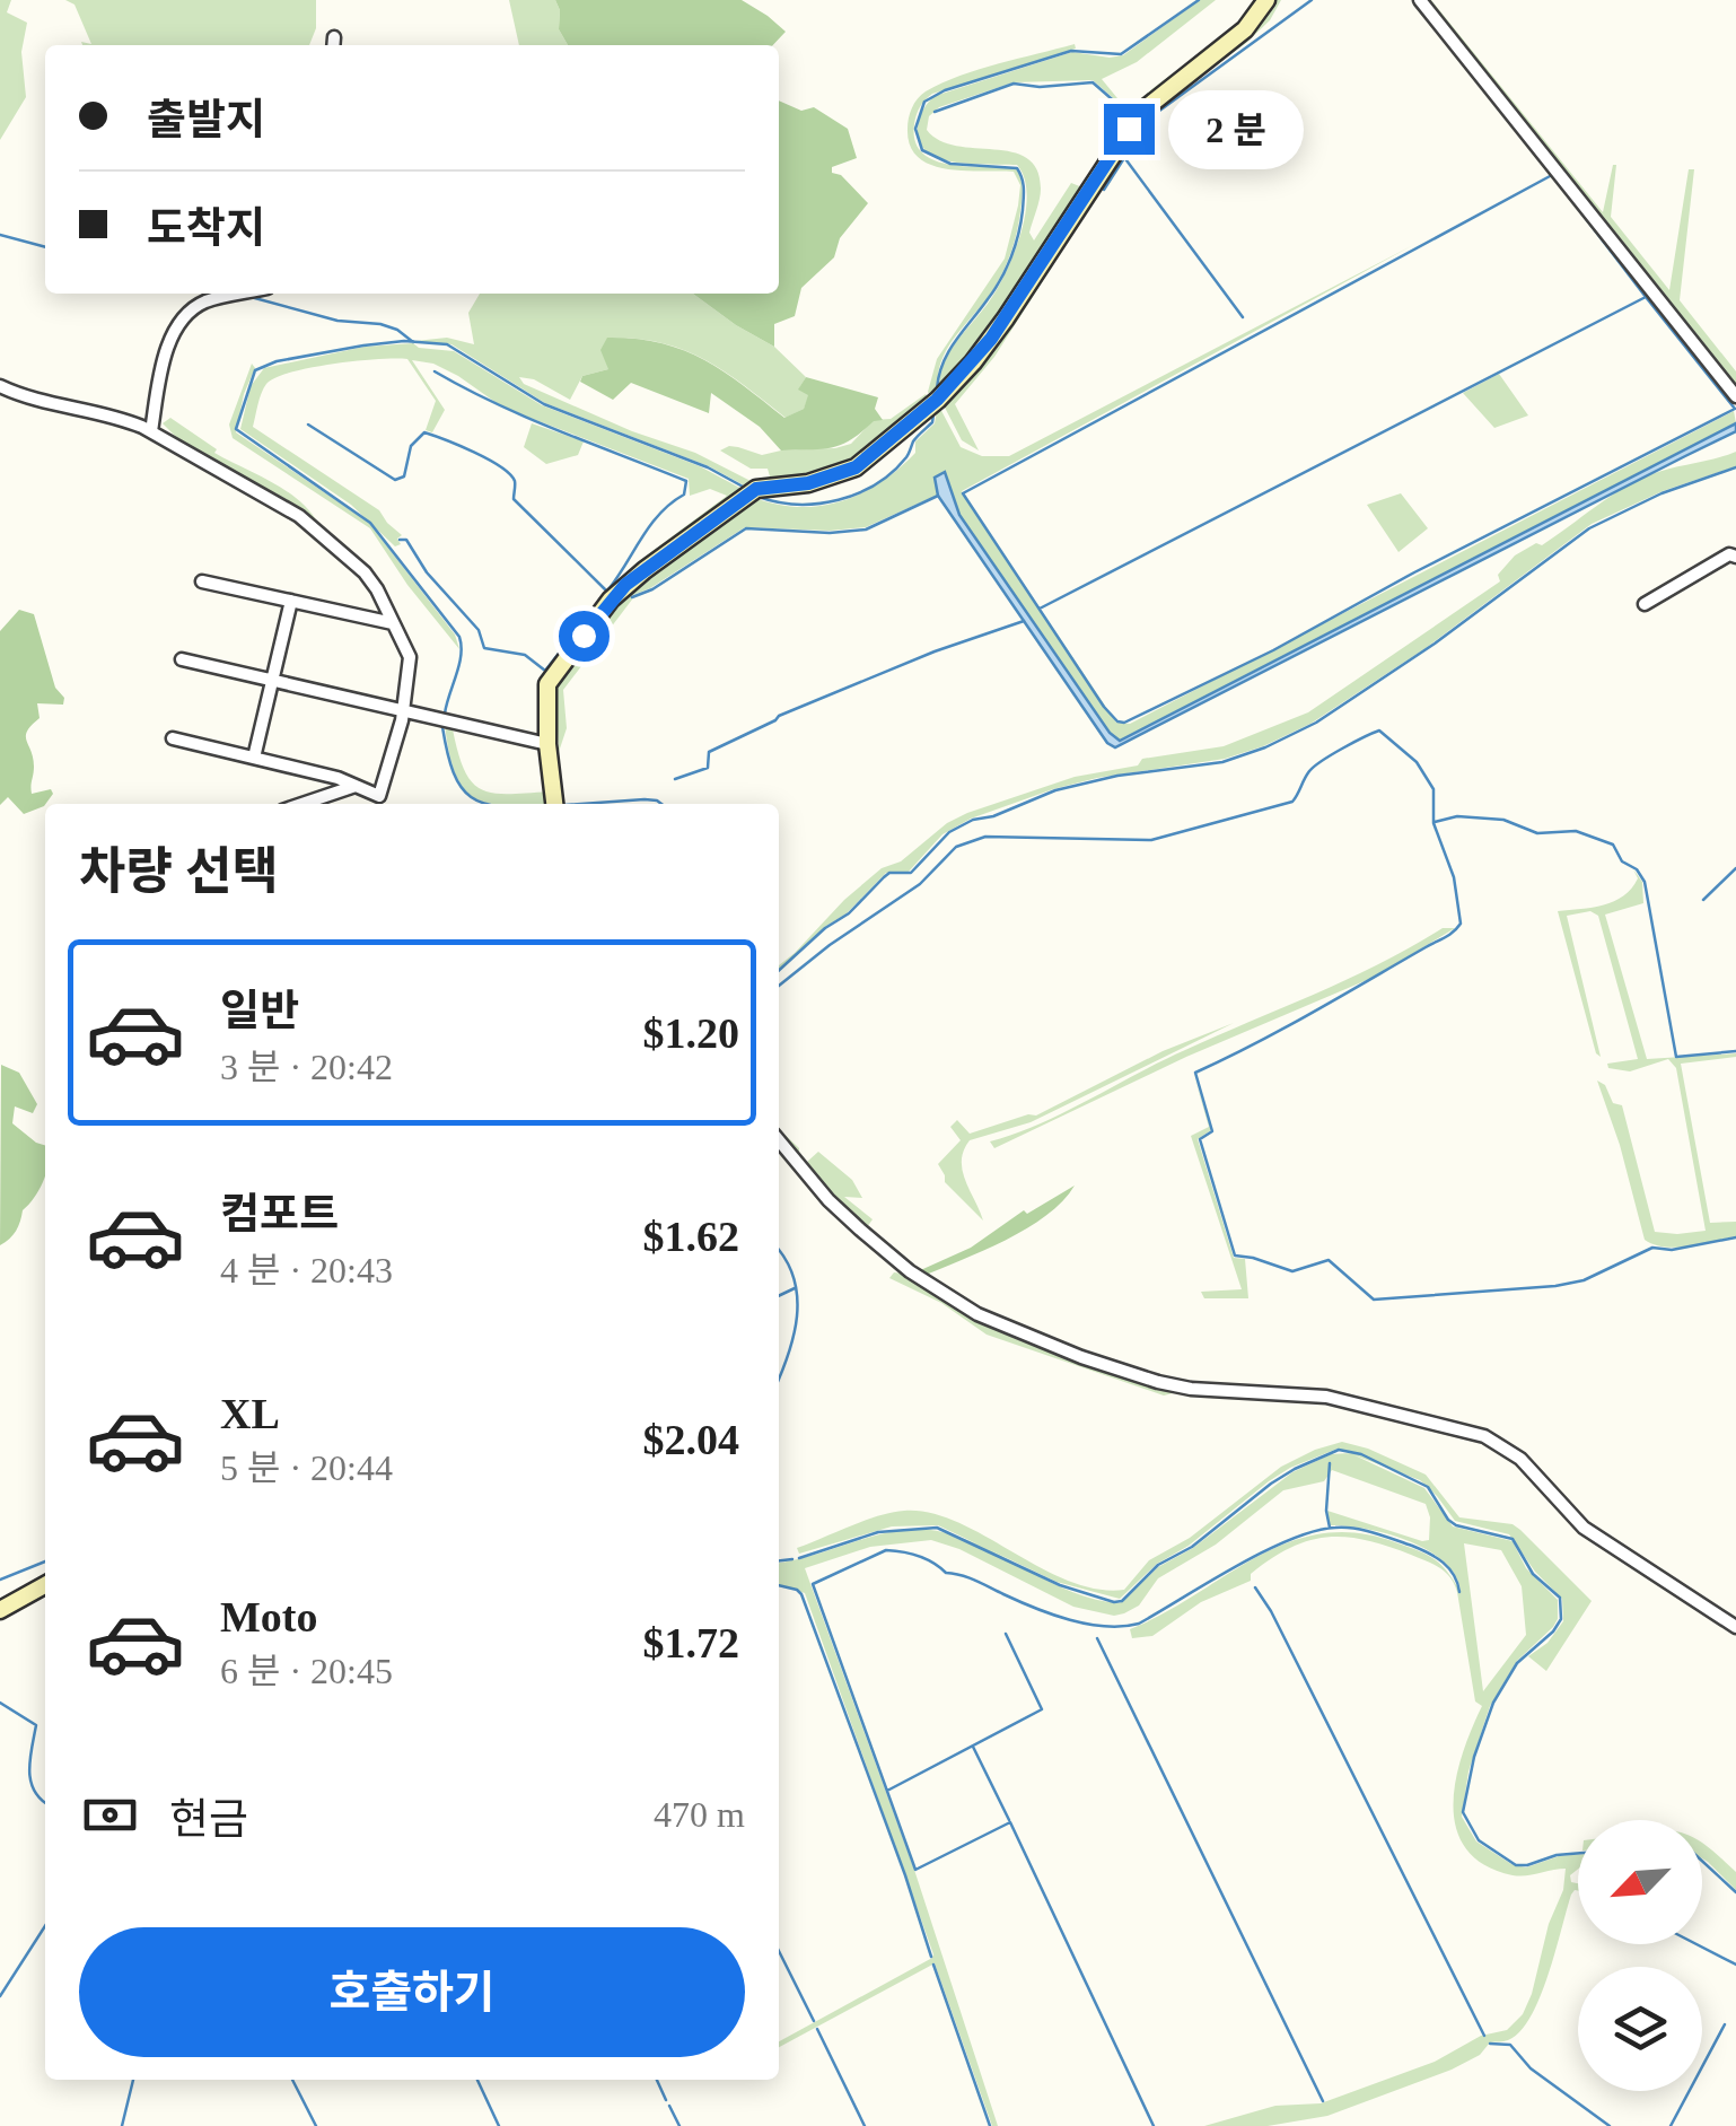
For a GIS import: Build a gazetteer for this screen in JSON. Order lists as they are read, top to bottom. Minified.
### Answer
{"north":"bottom left","page":{"banner":["출발지","도착지"],"bubble":"2 분","heading":"차량 선택","list":[{"name":"일반","note":"3 분 · 20:42","value":"$1.20"},{"name":"컴포트","note":"4 분 · 20:43","value":"$1.62"},{"name":"XL","note":"5 분 · 20:44","value":"$2.04"},{"name":"Moto","note":"6 분 · 20:45","value":"$1.72"}],"pay":["현금","470 m"],"buttons":"호출하기"}}
